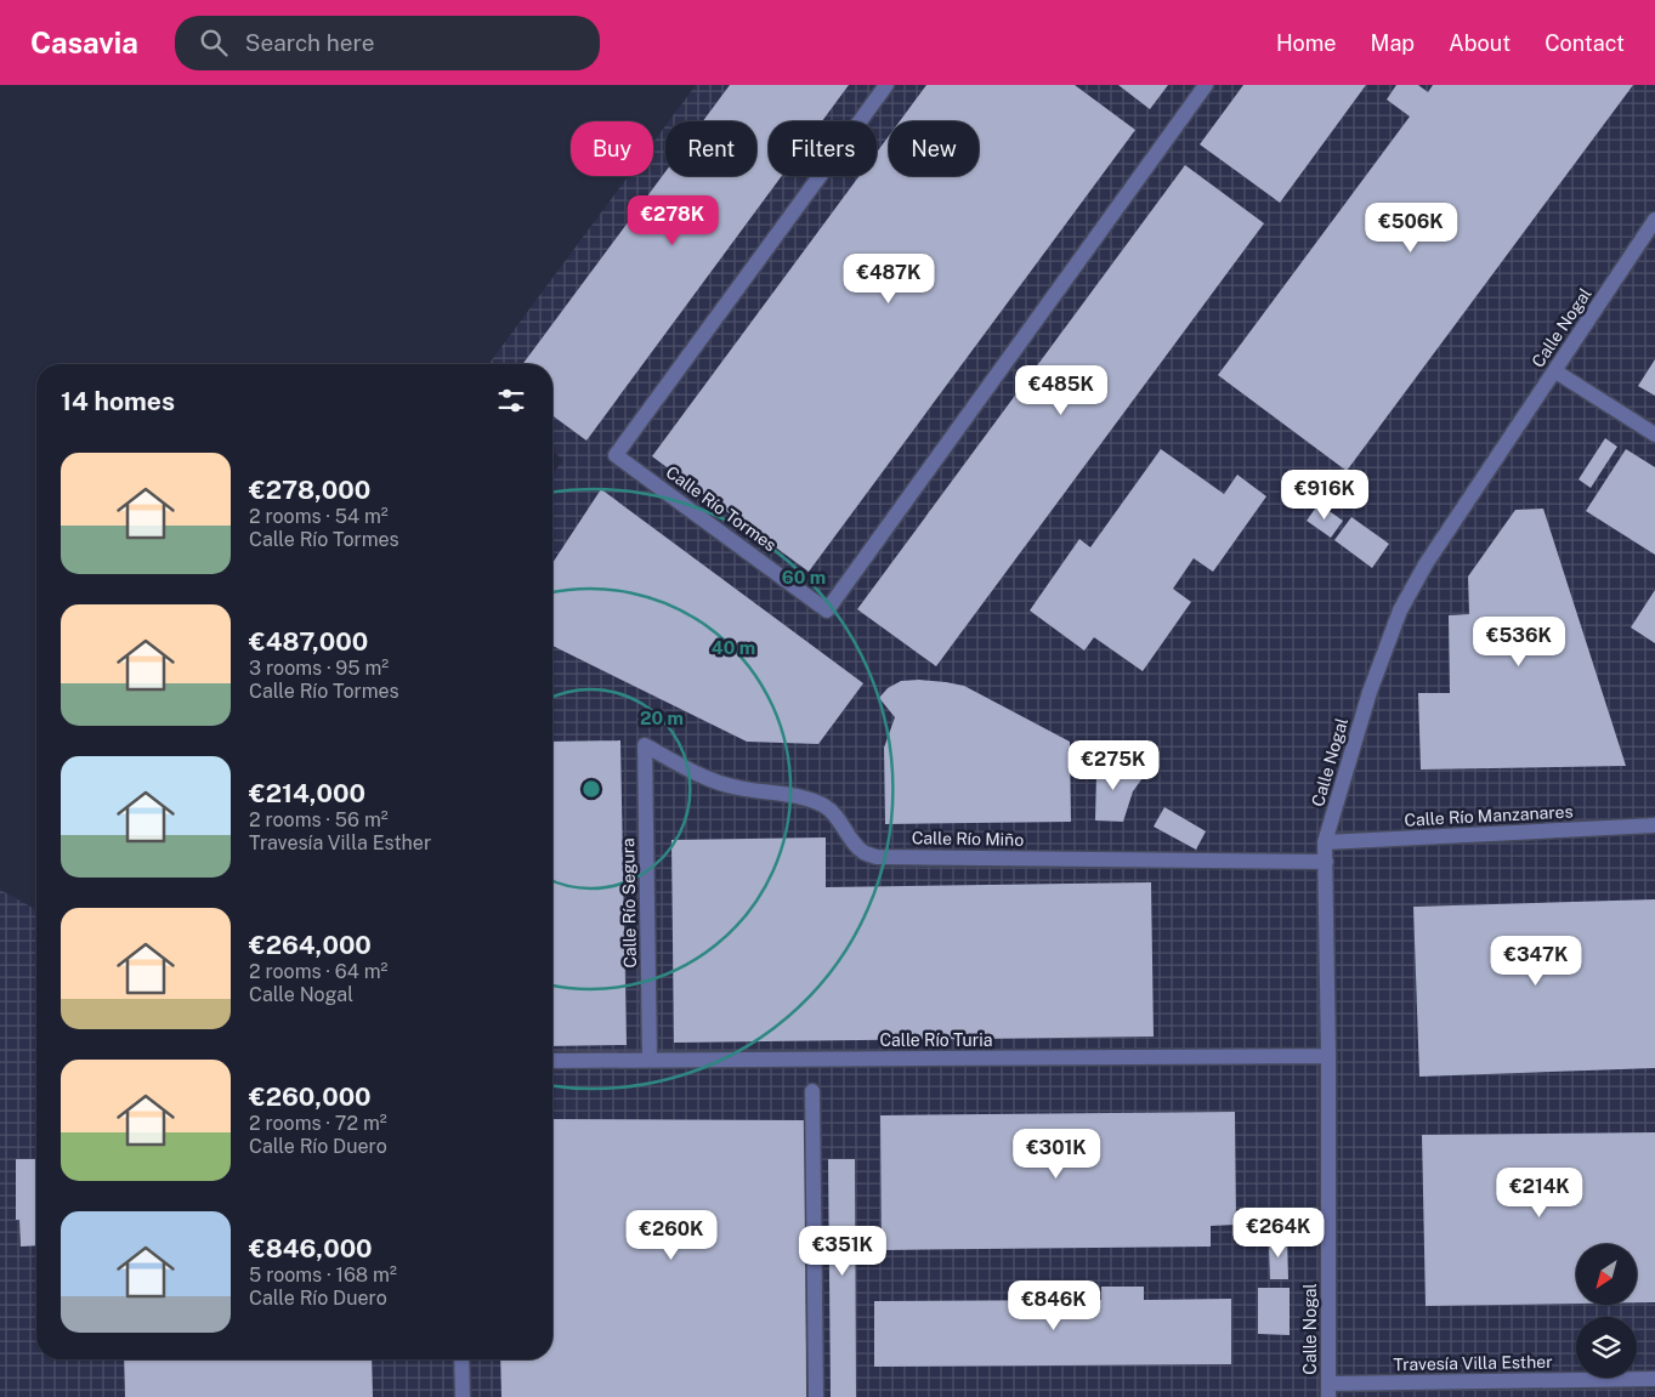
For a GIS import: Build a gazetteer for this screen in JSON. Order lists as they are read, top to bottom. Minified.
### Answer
{"streets":{"street":["Calle Nogal","Calle Río Tormes","Calle Río Manzanares","Calle Río Miño","Calle Río Segura","Calle Río Turia","Travesía Villa Esther"]},"crossings":[["Calle Nogal","Calle Río Manzanares"],["Calle Nogal","Calle Río Miño"],["Calle Nogal","Calle Río Turia"],["Calle Nogal","Travesía Villa Esther"],["Calle Río Miño","Calle Río Segura"],["Calle Río Segura","Calle Río Turia"]],"north":"bottom left","page":{"header":"Casavia","search":"Search here","nav":["Home","Map","About","Contact"],"chip":["Buy","Rent","Filters","New"],"price":["€278K","€506K","€487K","€485K","€916K","€536K","€275K","€347K","€301K","€214K","€264K","€260K","€351K","€846K"],"heading":"14 homes","list":[{"name":"€278,000","note":"2 rooms · 54 m² · Calle Río Tormes"},{"name":"€487,000","note":"3 rooms · 95 m² · Calle Río Tormes"},{"name":"€214,000","note":"2 rooms · 56 m² · Travesía Villa Esther"},{"name":"€264,000","note":"2 rooms · 64 m² · Calle Nogal"},{"name":"€260,000","note":"2 rooms · 72 m² · Calle Río Duero"},{"name":"€846,000","note":"5 rooms · 168 m² · Calle Río Duero"}]},"rings":["60 m","40 m","20 m"]}
